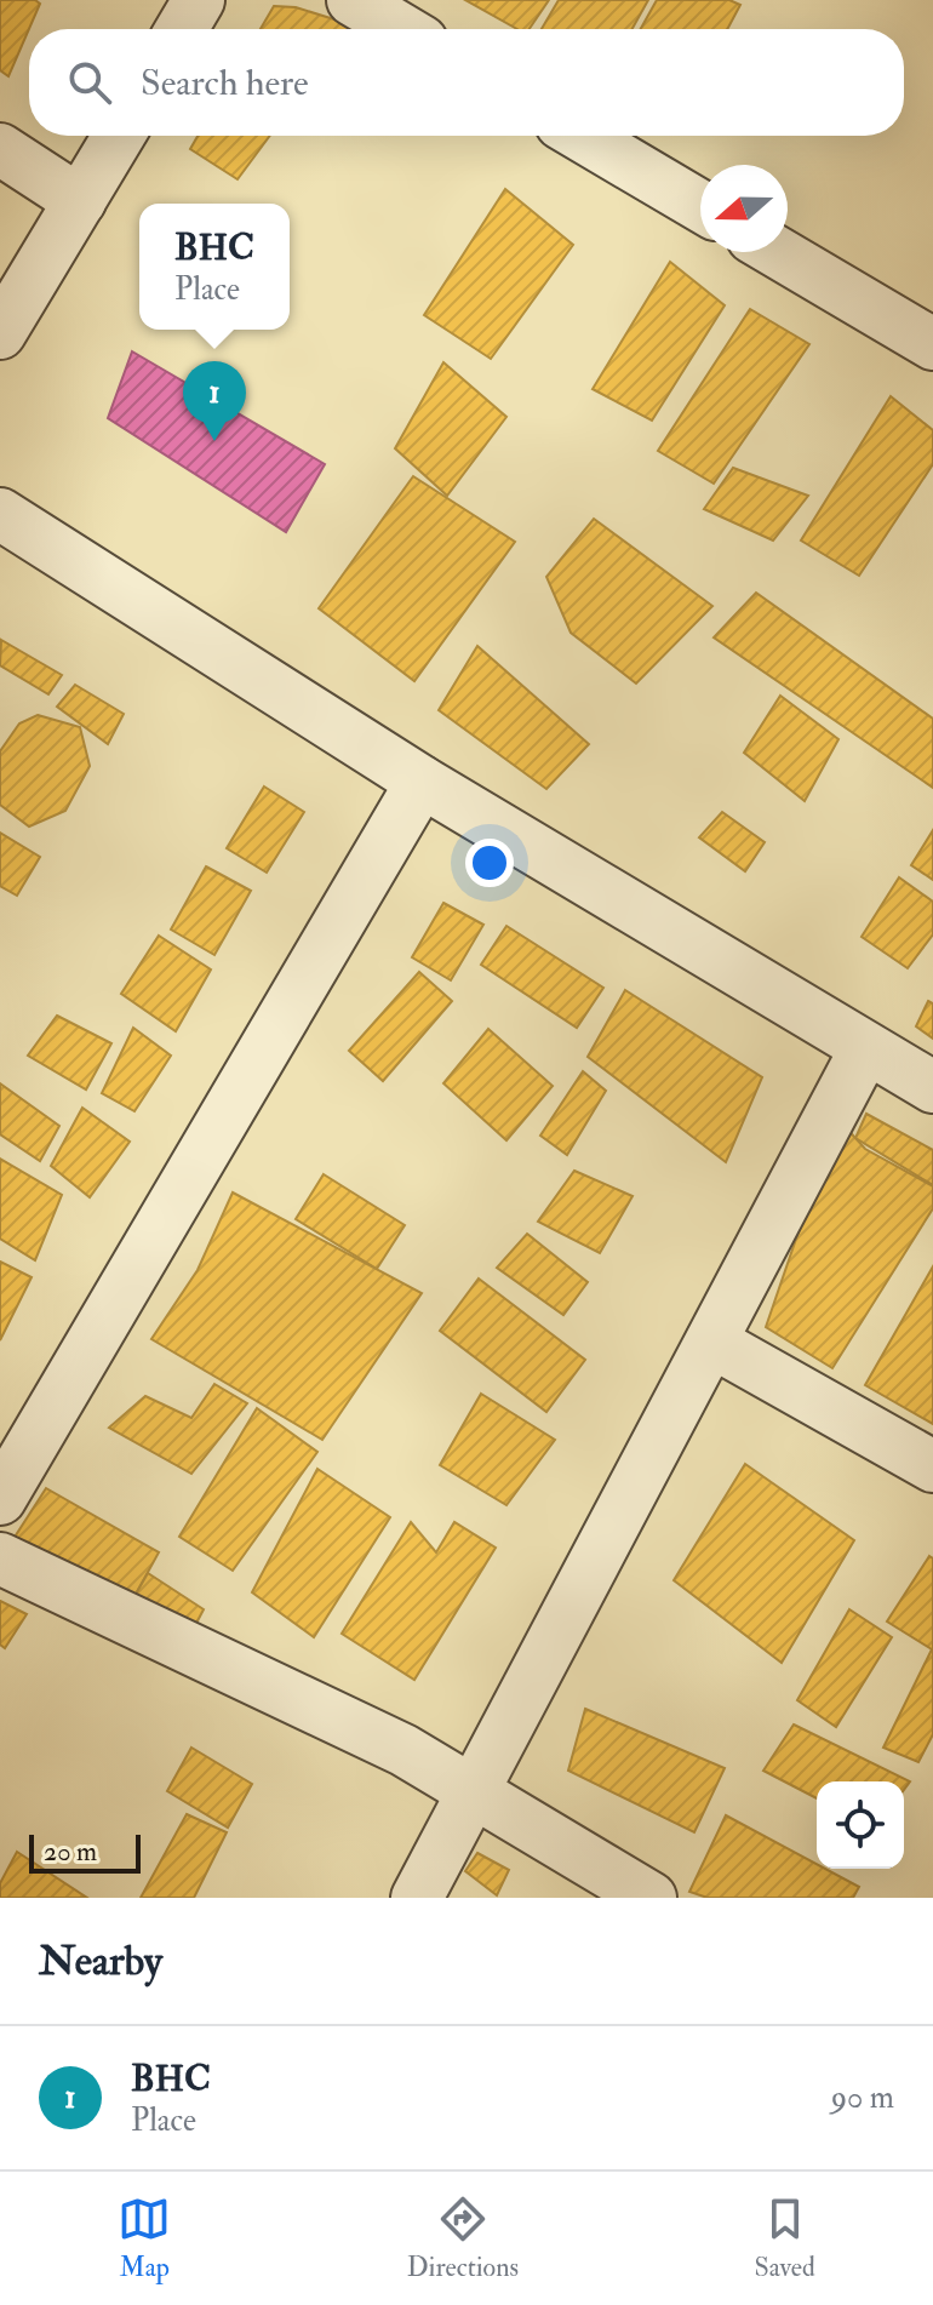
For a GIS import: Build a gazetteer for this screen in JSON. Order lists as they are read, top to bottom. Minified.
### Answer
{"scale_bar":"20 m","north":"left","page":{"search":"Search here","popup":["BHC","Place"],"pins":"1","scale":"20 m","heading":"Nearby","list":[{"mark":"1","name":"BHC","note":"Place","value":"90 m"}],"nav":["Map","Directions","Saved"]}}
